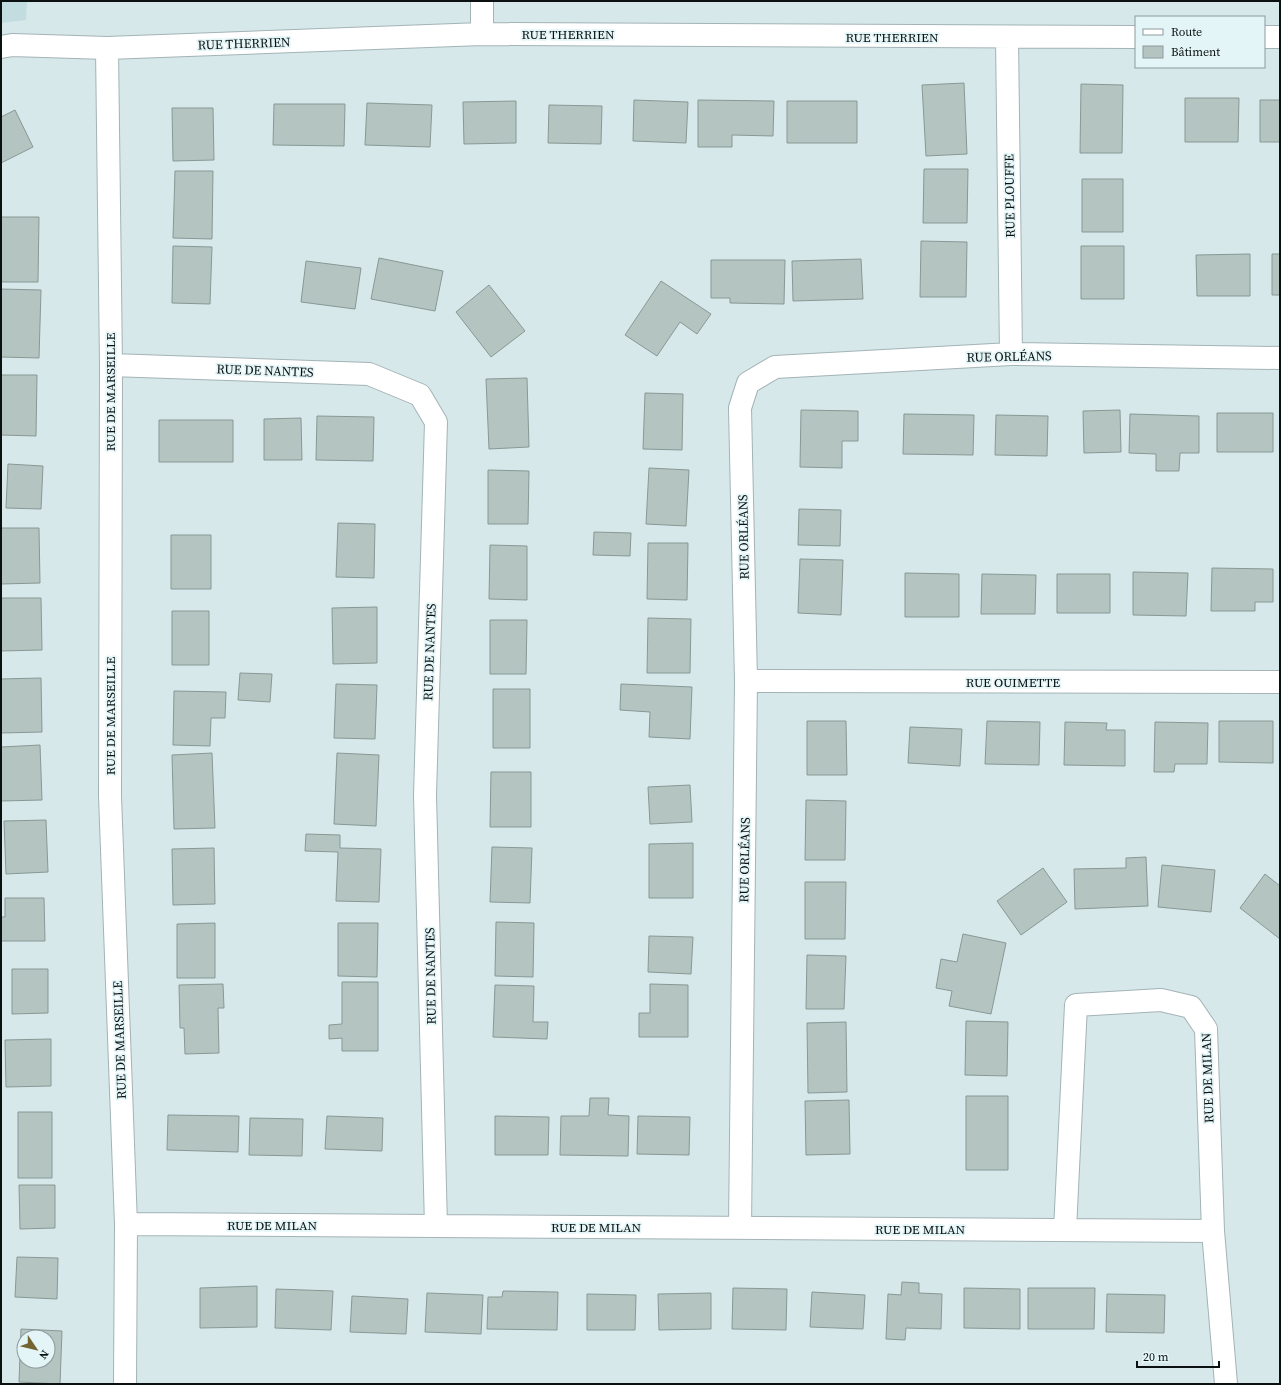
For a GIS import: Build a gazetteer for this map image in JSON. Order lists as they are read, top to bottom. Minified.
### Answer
{"streets":{"street":["RUE THERRIEN","RUE PLOUFFE","RUE ORLÉANS","RUE DE NANTES","RUE DE MARSEILLE","RUE OUIMETTE","RUE DE MILAN"]},"crossings":[["RUE THERRIEN","RUE PLOUFFE"],["RUE THERRIEN","RUE DE MARSEILLE"],["RUE PLOUFFE","RUE ORLÉANS"],["RUE ORLÉANS","RUE OUIMETTE"],["RUE ORLÉANS","RUE DE MILAN"],["RUE DE NANTES","RUE DE MARSEILLE"],["RUE DE NANTES","RUE DE MILAN"],["RUE DE MARSEILLE","RUE DE MILAN"]],"legend":["Route","Bâtiment"],"scale_bar":"20 m","north":"bottom right"}
